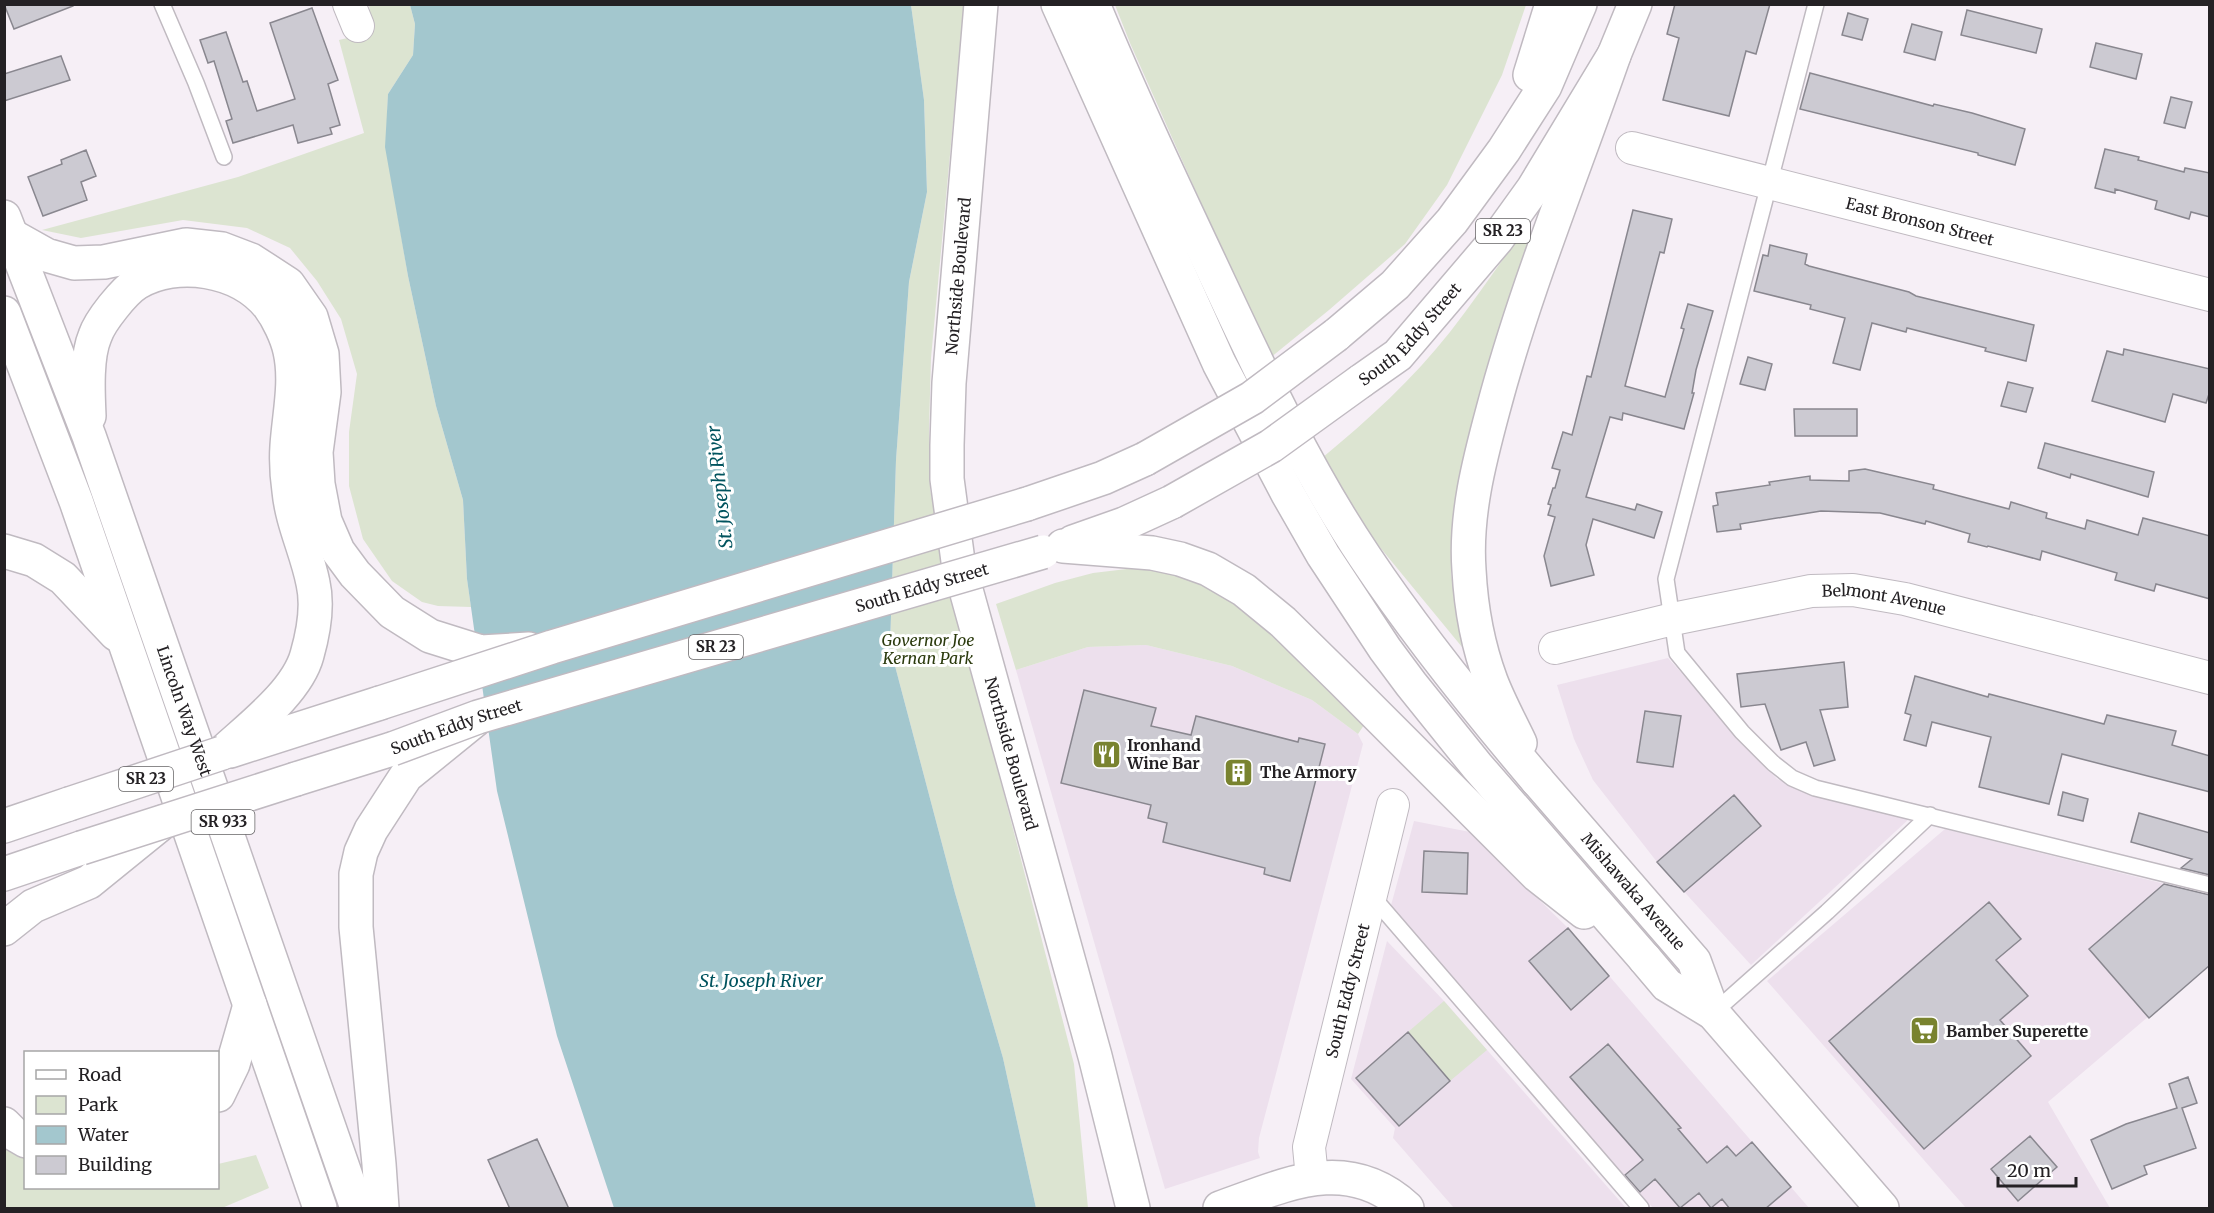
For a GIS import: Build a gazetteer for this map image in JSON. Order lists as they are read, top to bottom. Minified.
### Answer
{"streets":{"main road":["SR 23","Northside Boulevard","South Eddy Street","Lincoln Way West","SR 933","Mishawaka Avenue"],"street":["East Bronson Street","Belmont Avenue"]},"crossings":[["SR 23","SR 933"],["Lincoln Way West","SR 933"]],"water":["St. Joseph River"],"parks":["Governor Joe Kernan Park"],"places":{"restaurant":["Ironhand Wine Bar"],"building":["The Armory"],"supermarket":["Bamber Superette"]},"legend":["Road","Park","Water","Building"],"scale_bar":"20 m"}
